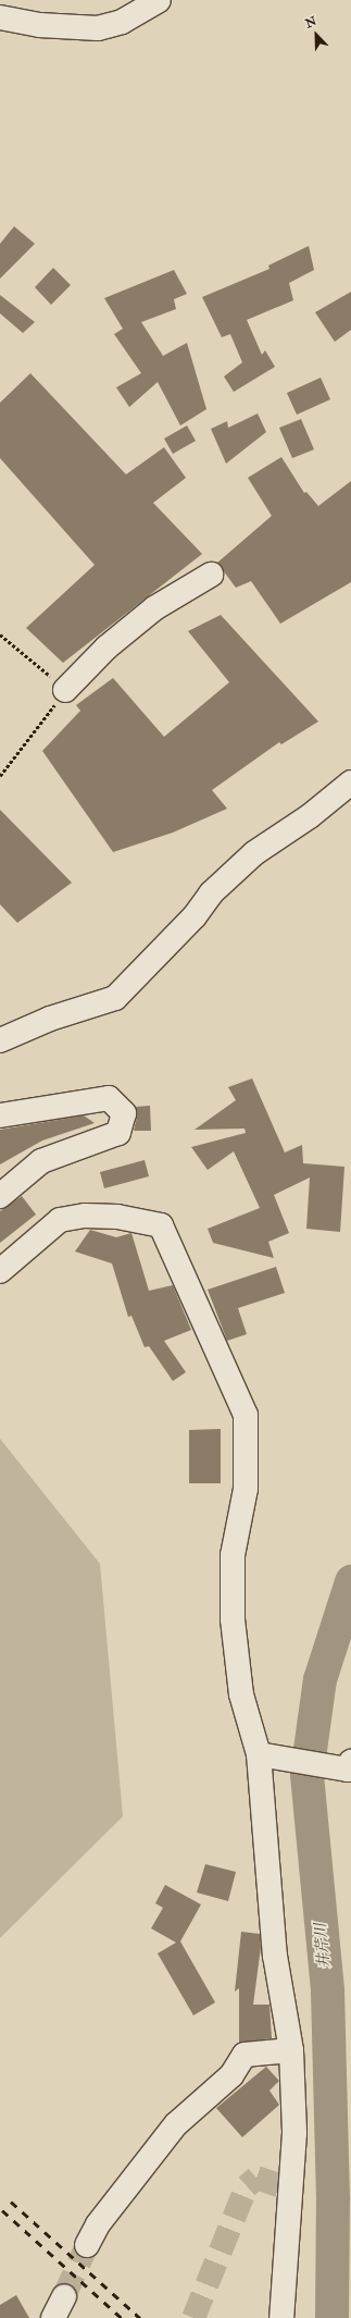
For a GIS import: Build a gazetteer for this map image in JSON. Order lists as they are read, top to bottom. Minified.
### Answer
{"water":["井芹川"],"north":"top left"}
